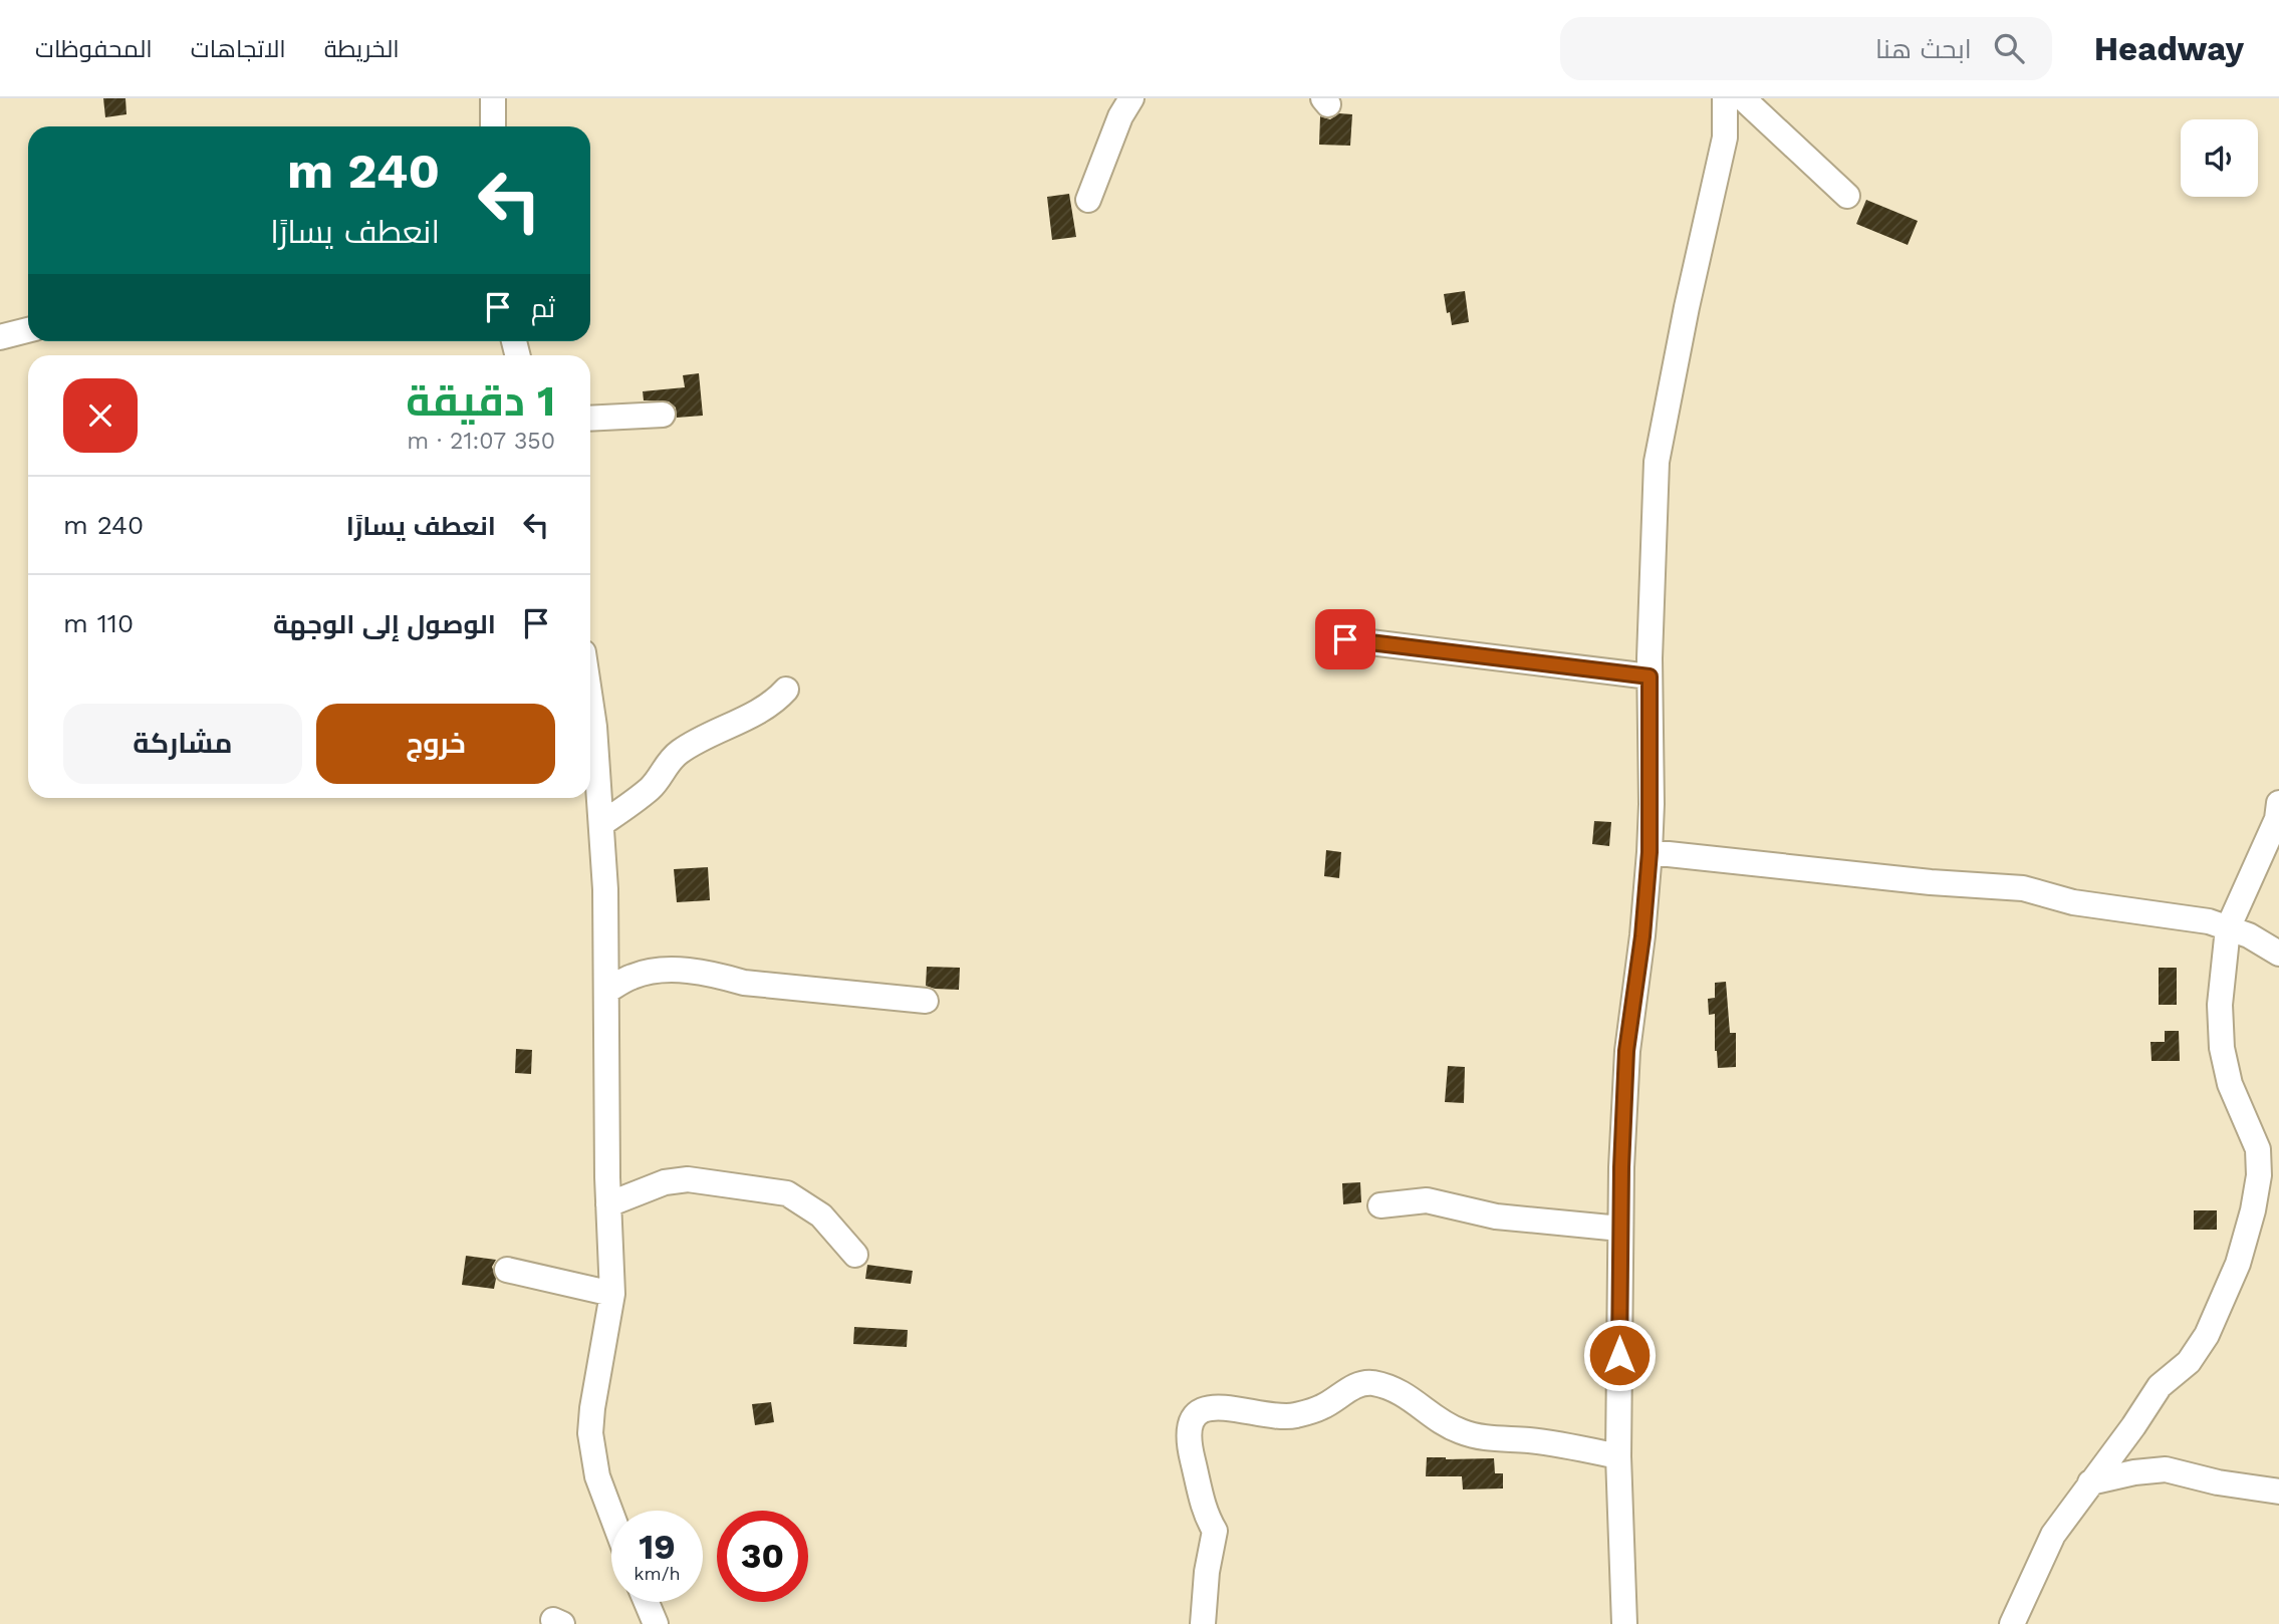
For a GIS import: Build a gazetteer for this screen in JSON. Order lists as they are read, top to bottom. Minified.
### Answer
{"page":{"header":"Headway","search":"ابحث هنا","nav":["الخريطة","الاتجاهات","المحفوظات"],"turn":["240 m","انعطف يسارًا"],"then":"ثم","heading":["1 دقيقة","350 m · 21:07"],"list":[{"name":"انعطف يسارًا","value":"240 m"},{"name":"الوصول إلى الوجهة","value":"110 m"}],"buttons":["خروج","مشاركة"],"speed":"19 km/h","limit":"30"}}
